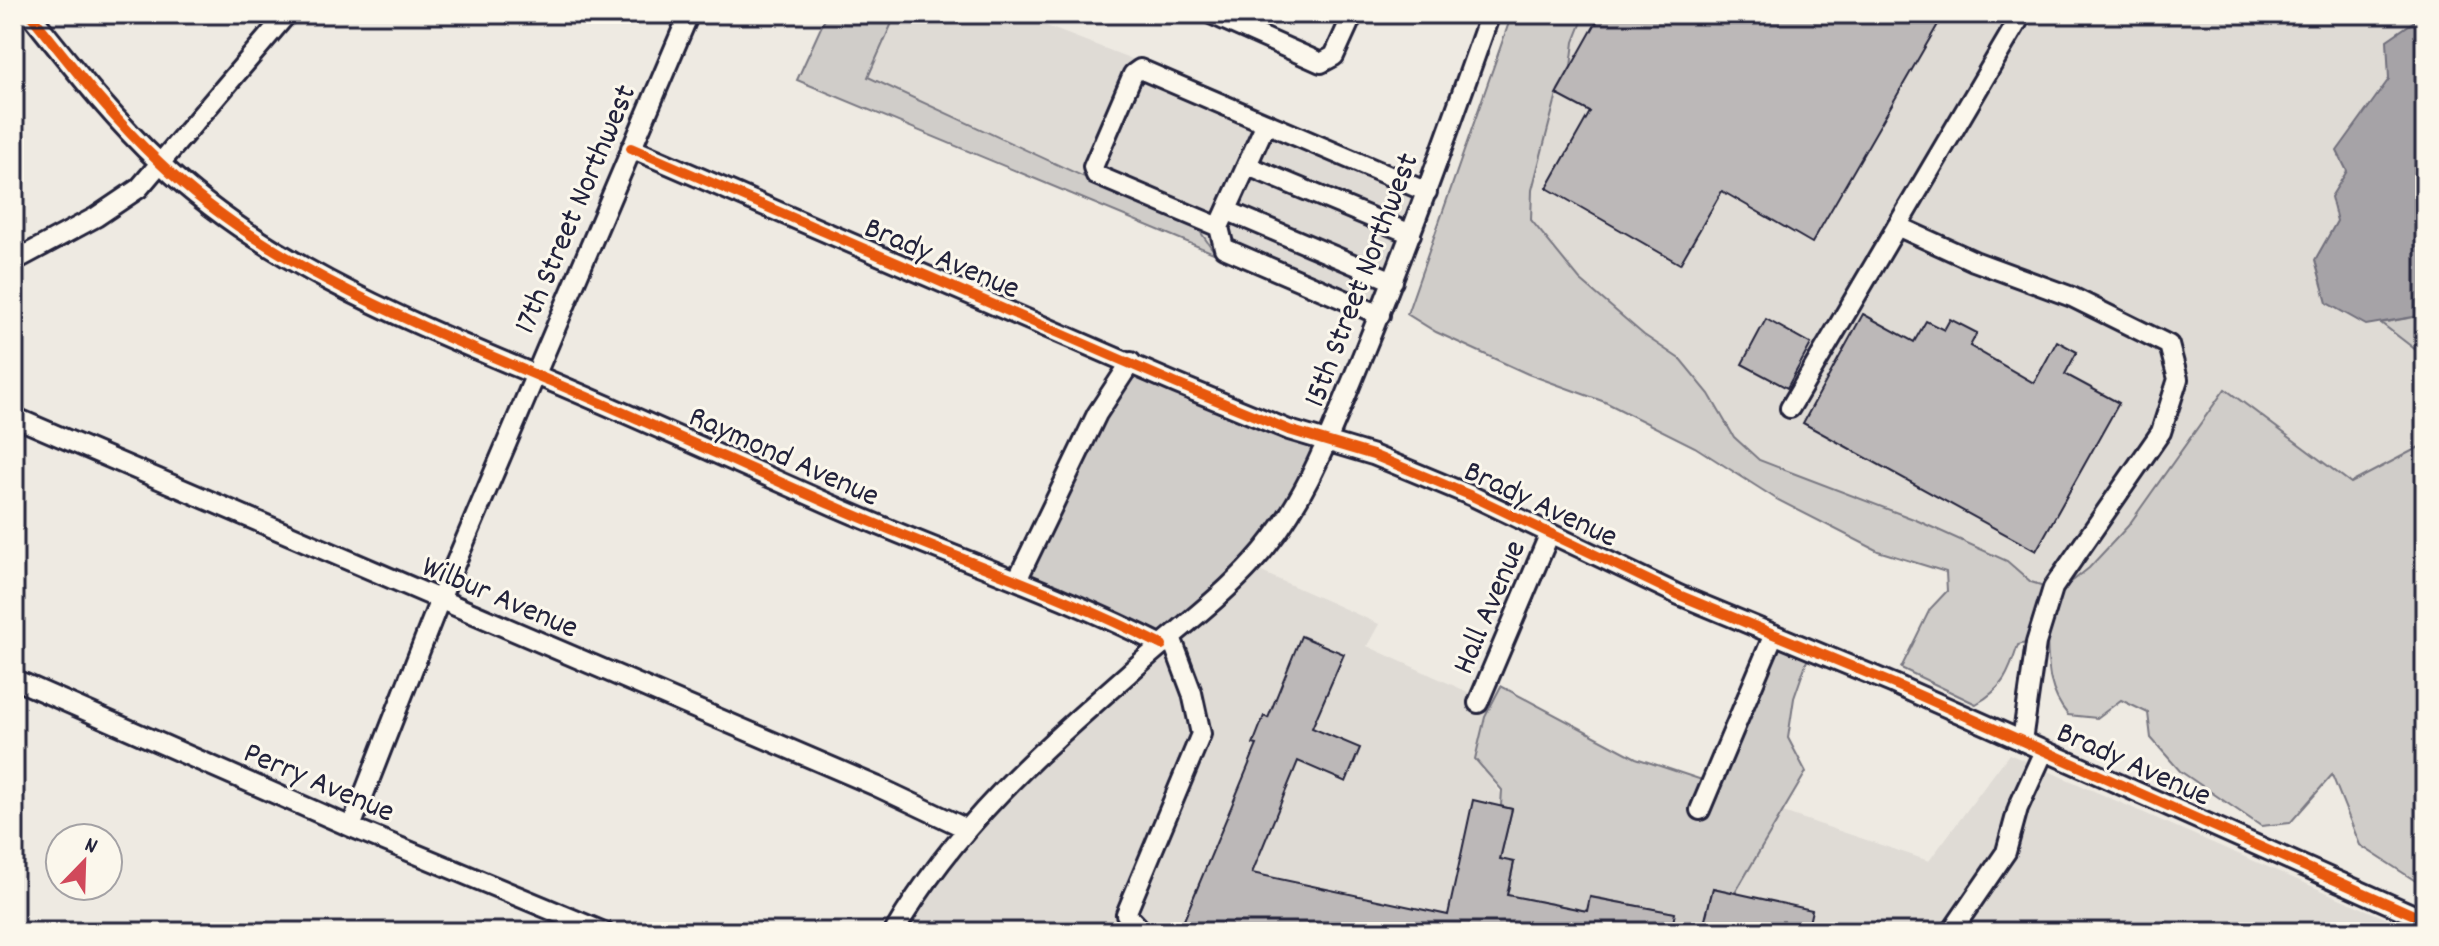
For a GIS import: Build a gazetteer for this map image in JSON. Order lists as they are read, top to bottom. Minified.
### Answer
{"streets":{"street":["17th Street Northwest","Brady Avenue","15th Street Northwest","Raymond Avenue","Wilbur Avenue","Hall Avenue","Perry Avenue"]},"crossings":[["17th Street Northwest","Brady Avenue"],["17th Street Northwest","Raymond Avenue"],["17th Street Northwest","Wilbur Avenue"],["17th Street Northwest","Perry Avenue"],["Brady Avenue","15th Street Northwest"],["Brady Avenue","Hall Avenue"],["15th Street Northwest","Raymond Avenue"],["15th Street Northwest","Wilbur Avenue"]],"north":"top right"}
